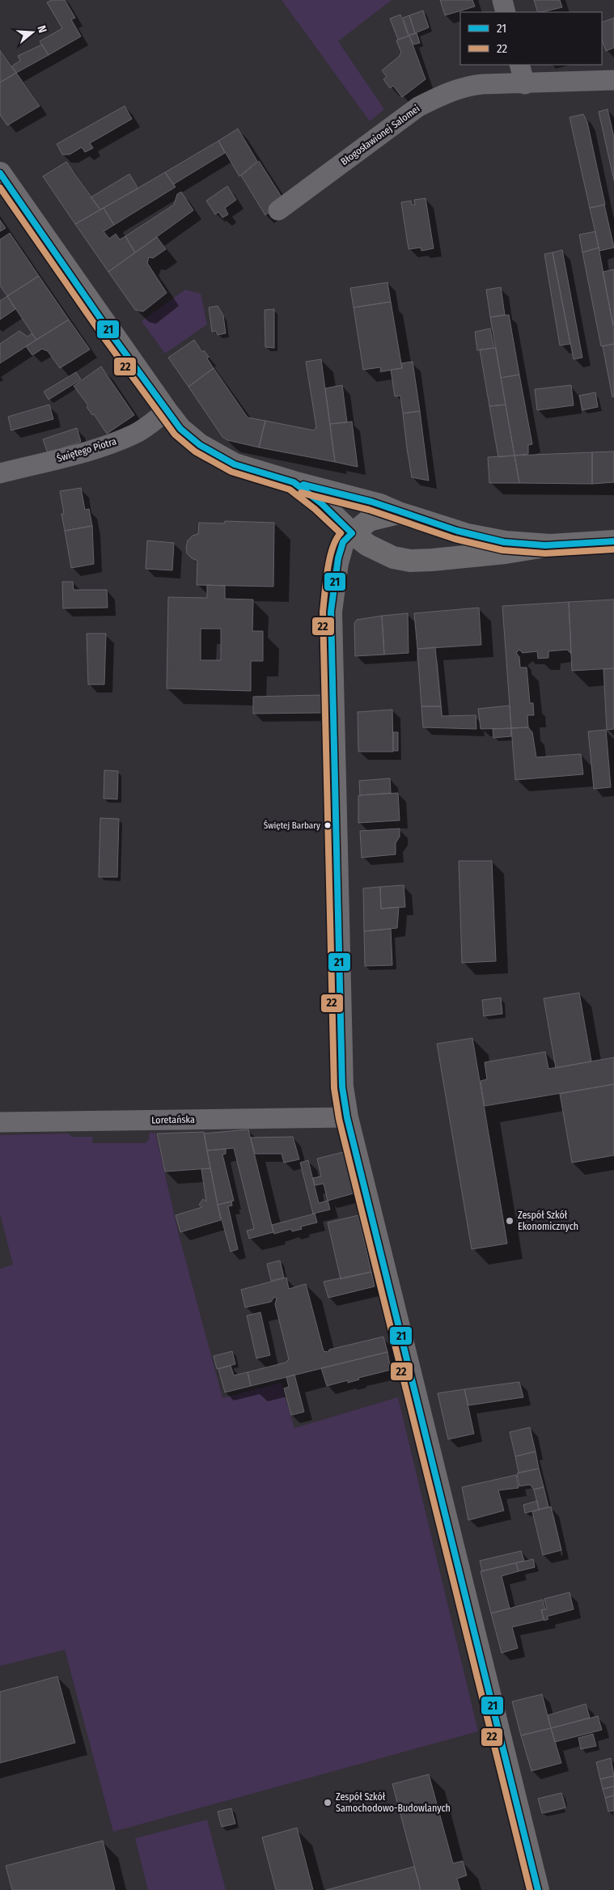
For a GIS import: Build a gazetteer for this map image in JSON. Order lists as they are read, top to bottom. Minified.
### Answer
{"streets":{"street":["Błogosławionej Salomei","Świętego Piotra","Loretańska"]},"places":["Świętej Barbary","Zespół Szkół Ekonomicznych","Zespół Szkół Samochodowo-Budowlanych"],"lines":["transit line 21","transit line 22"],"legend":["21","22"],"north":"right"}
